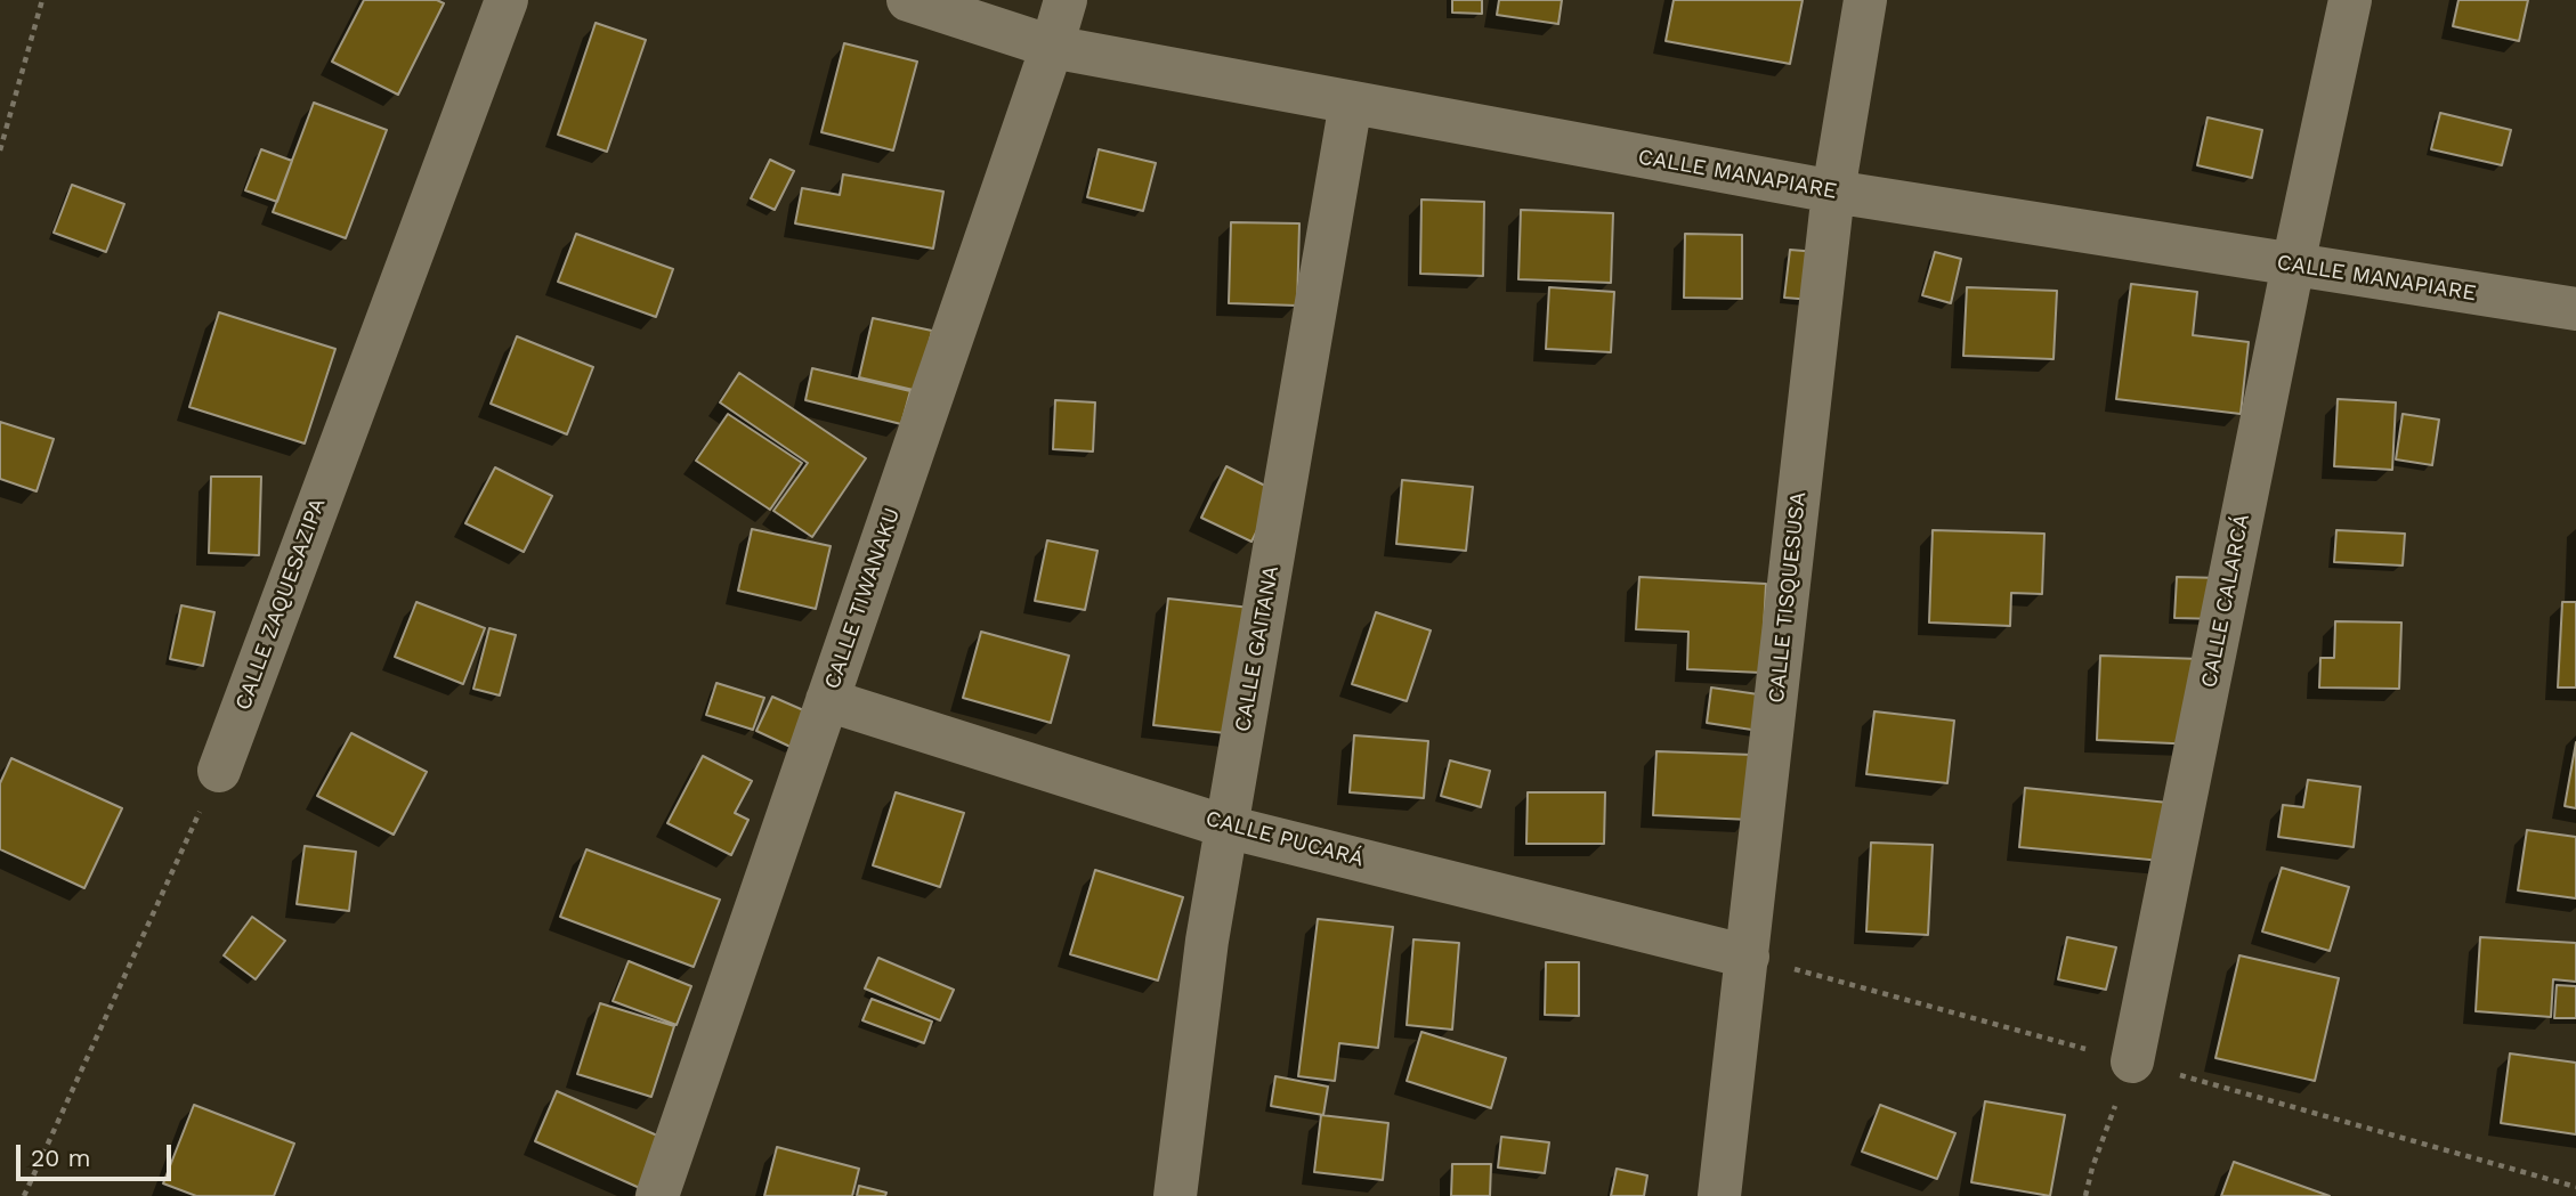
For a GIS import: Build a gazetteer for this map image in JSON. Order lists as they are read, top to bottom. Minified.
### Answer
{"streets":{"street":["CALLE MANAPIARE","CALLE TISQUESUSA","CALLE TIWANAKU","CALLE CALARCÁ","CALLE ZAQUESAZIPA","CALLE GAITANA","CALLE PUCARÁ"]},"crossings":[["CALLE MANAPIARE","CALLE TISQUESUSA"],["CALLE MANAPIARE","CALLE TIWANAKU"],["CALLE MANAPIARE","CALLE CALARCÁ"],["CALLE MANAPIARE","CALLE GAITANA"],["CALLE TISQUESUSA","CALLE PUCARÁ"],["CALLE TIWANAKU","CALLE PUCARÁ"],["CALLE GAITANA","CALLE PUCARÁ"]],"scale_bar":"20 m"}
